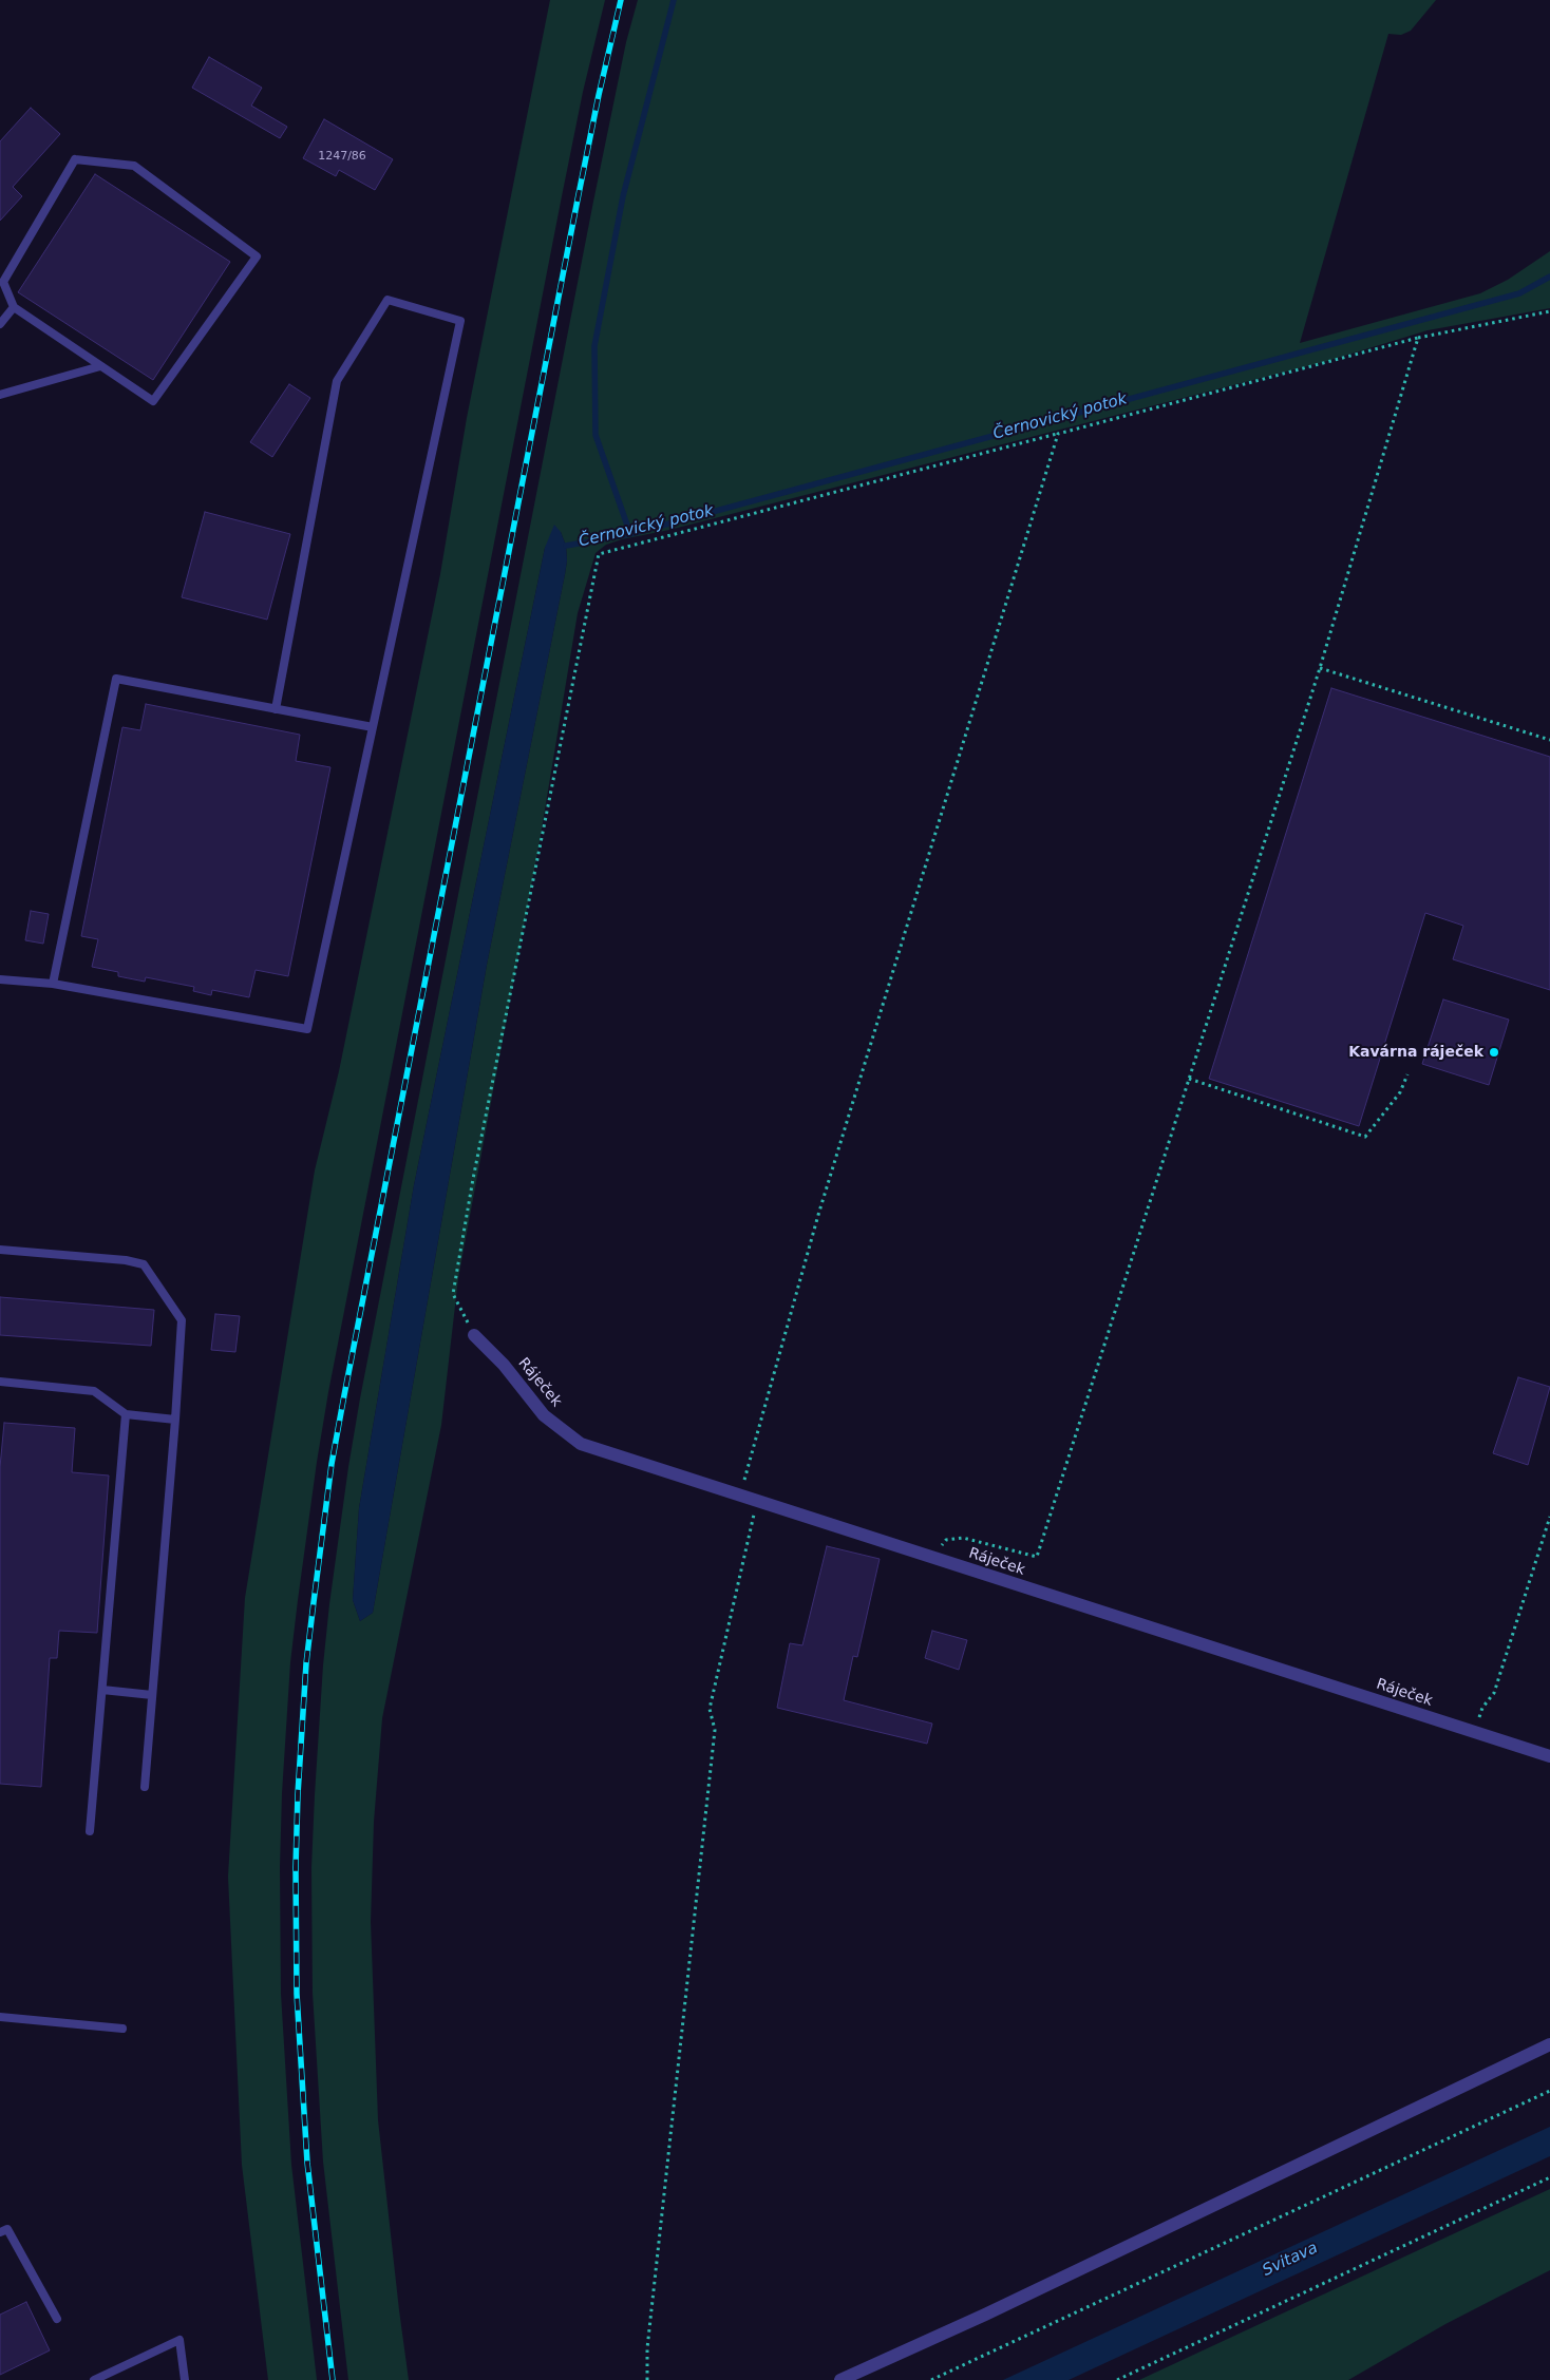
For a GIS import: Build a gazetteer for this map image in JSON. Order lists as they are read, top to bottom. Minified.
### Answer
{"streets":{"street":["Ráječek"]},"water":["Černovický potok","Svitava"],"places":["Kavárna ráječek"],"house_numbers":["1247/86"]}
